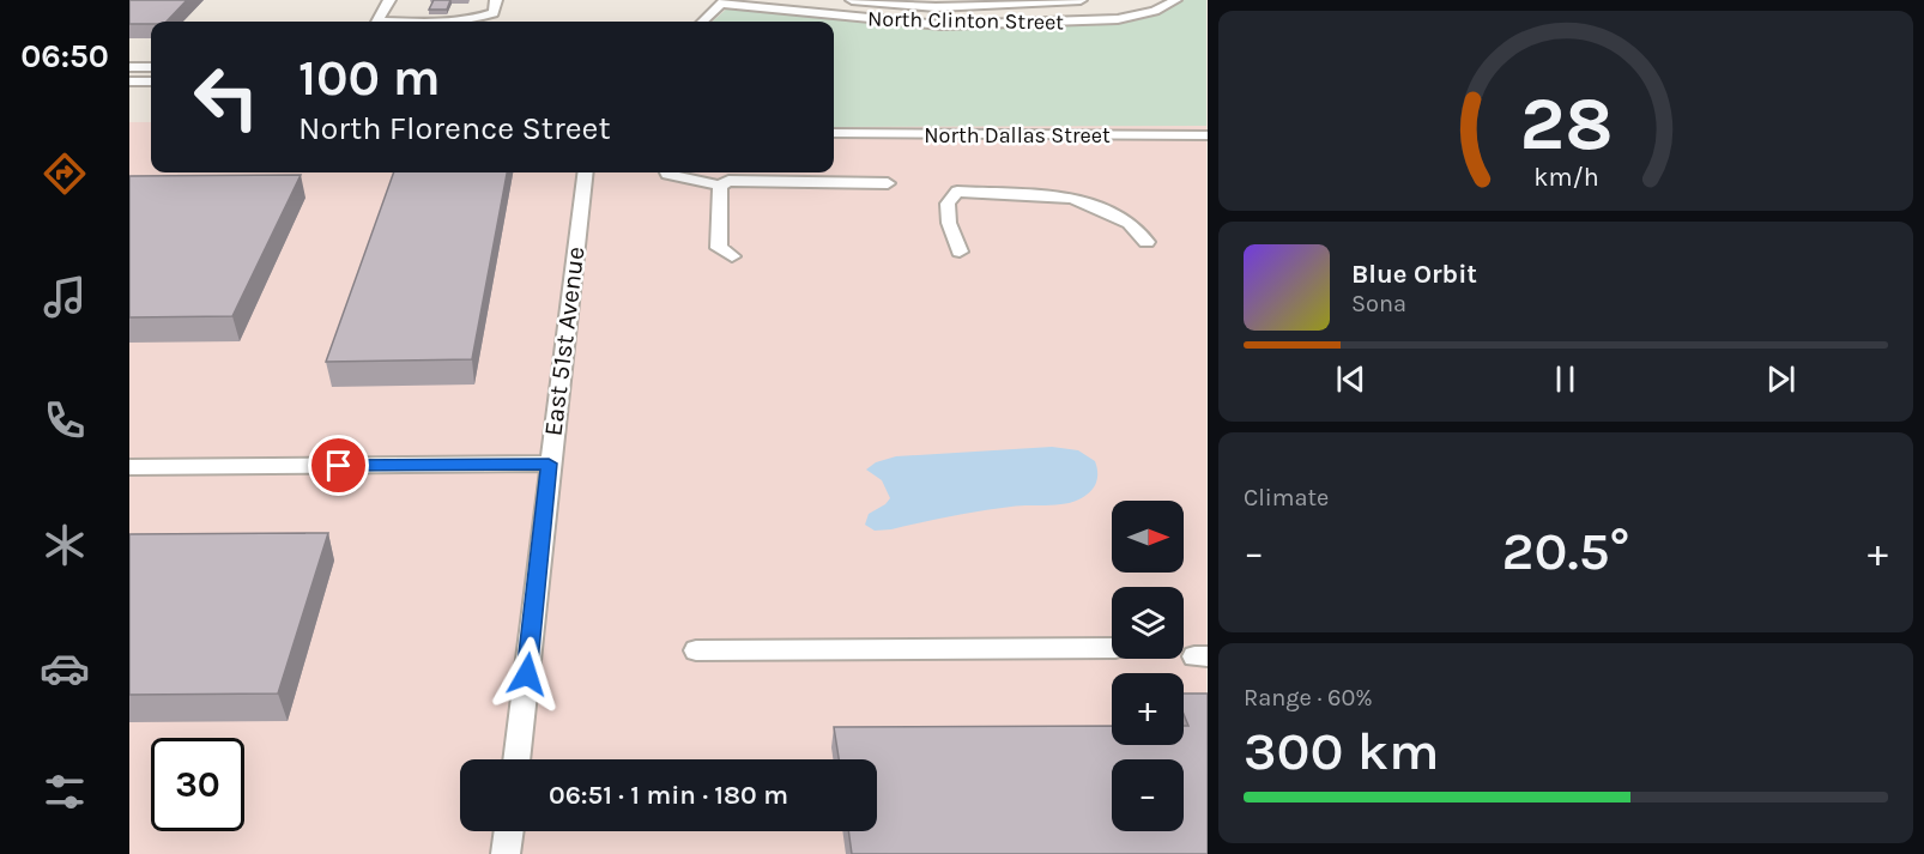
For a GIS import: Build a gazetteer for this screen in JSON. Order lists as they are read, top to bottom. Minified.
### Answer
{"streets":{"street":["North Clinton Street","North Dallas Street","East 51st Avenue"]},"north":"right","page":{"tabs":"06:50","turn":["100 m","North Florence Street"],"song":["Blue Orbit","Sona"],"tile":["Climate",["Range · 60%","300 km"]],"map_buttons":["+","−"],"heat":["−","20.5°","+"],"limit":"30","trip":"06:51 · 1 min · 180 m","gauge":["28","km/h"]}}
